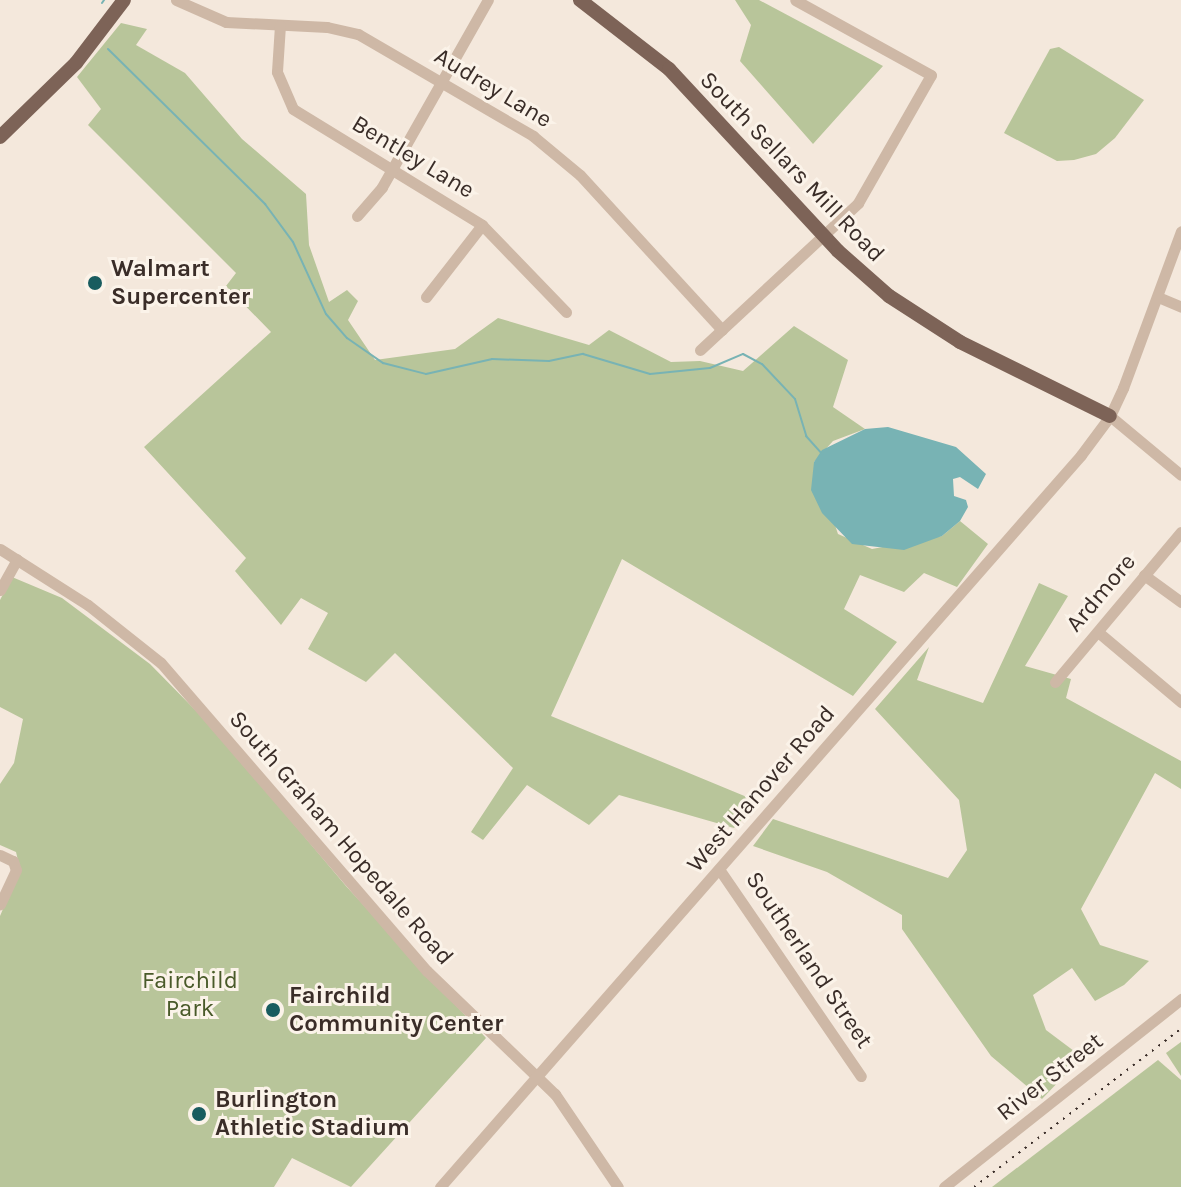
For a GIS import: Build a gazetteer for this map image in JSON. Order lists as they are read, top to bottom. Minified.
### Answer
{"streets":{"main road":["South Sellars Mill Road"],"street":["Audrey Lane","Bentley Lane","Ardmore","West Hanover Road","South Graham Hopedale Road","Southerland Street","River Street"]},"crossings":[["Audrey Lane","Bentley Lane"],["South Sellars Mill Road","West Hanover Road"],["West Hanover Road","South Graham Hopedale Road"],["West Hanover Road","Southerland Street"]],"parks":["Fairchild Park"],"places":["Walmart Supercenter","Fairchild Community Center","Burlington Athletic Stadium"]}
